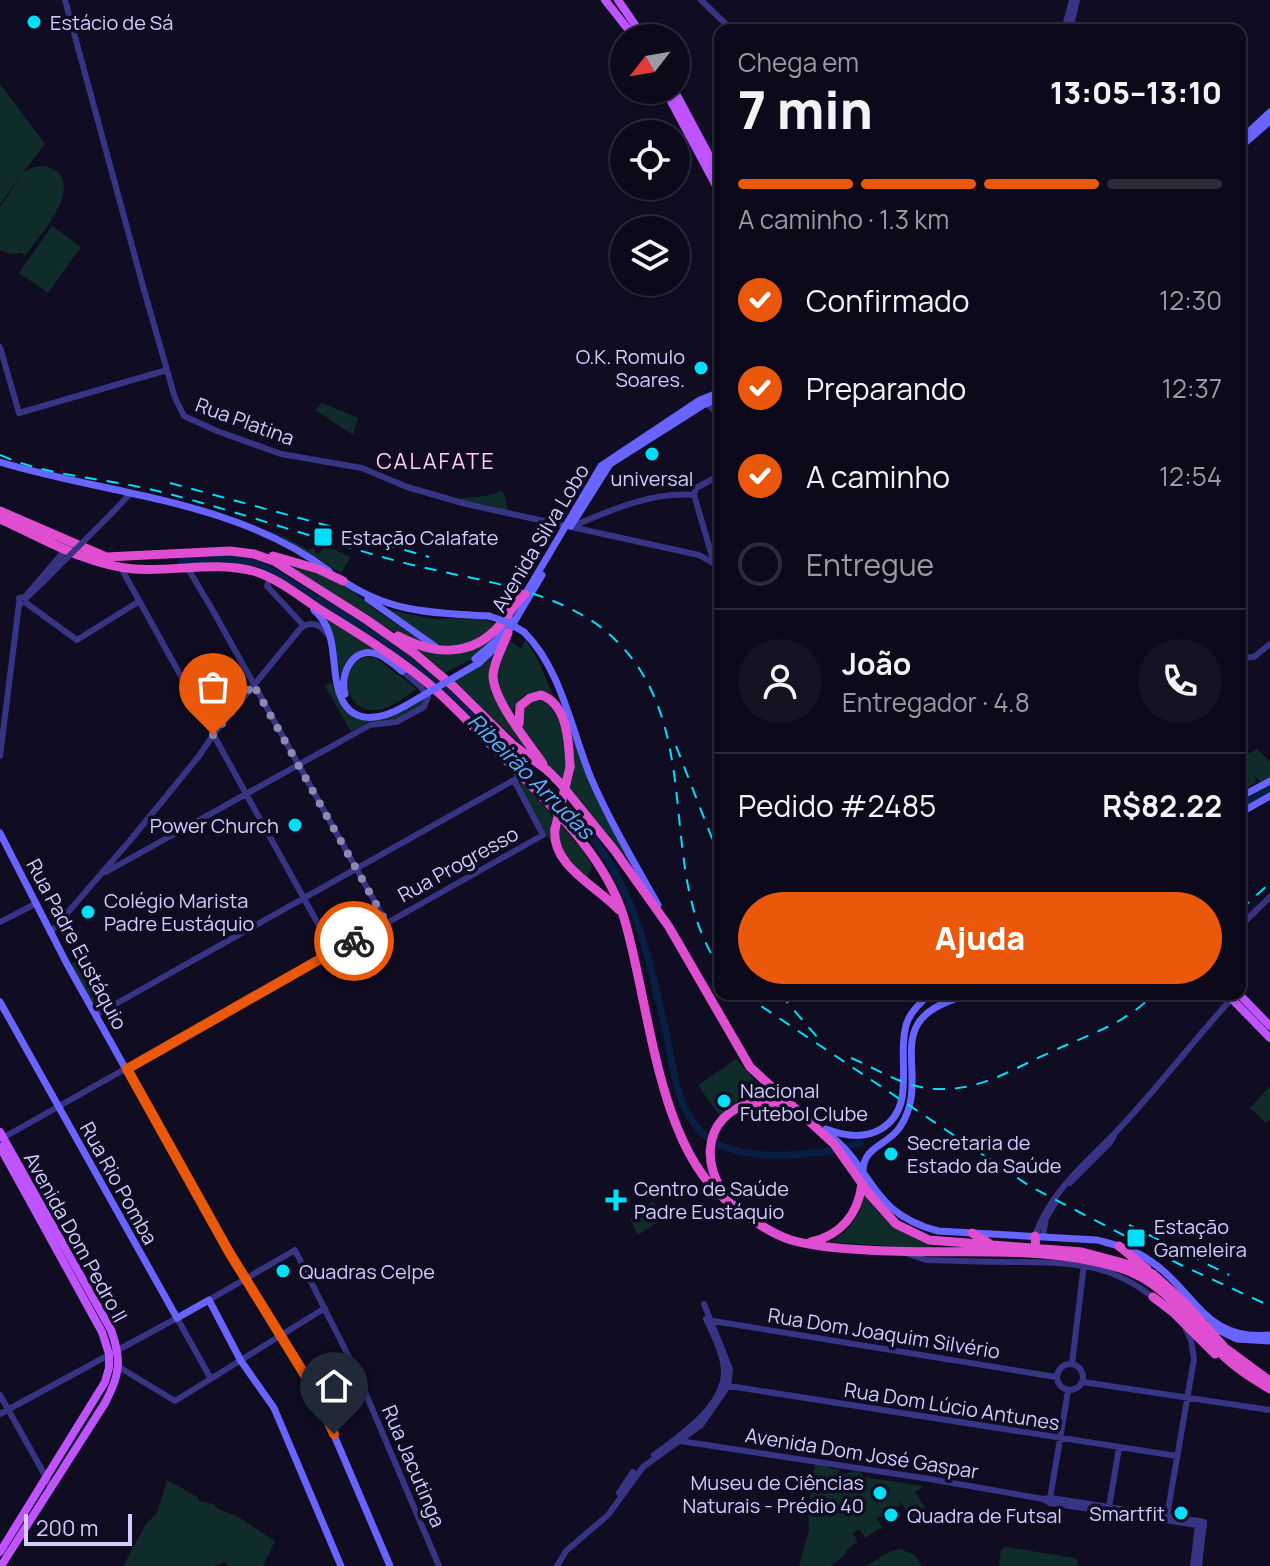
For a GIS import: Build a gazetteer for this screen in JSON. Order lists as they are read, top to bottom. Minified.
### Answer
{"streets":{"main road":["Avenida Silva Lobo","Rua Padre Eustáquio","Rua Rio Pomba","Avenida Dom Pedro II"],"street":["Rua Platina","Rua Progresso","Rua Dom Joaquim Silvério","Rua Dom Lúcio Antunes","Avenida Dom José Gaspar","Rua Jacutinga"]},"crossings":[["Rua Platina","Avenida Silva Lobo"],["Rua Padre Eustáquio","Rua Jacutinga"]],"districts":["CALAFATE"],"water":["Ribeirão Arrudas"],"places":{"other":["Estácio de Sá","O.K. Romulo Soares.","universal","Power Church","Colégio Marista Padre Eustáquio","Nacional Futebol Clube","Secretaria de Estado da Saúde","Quadras Celpe","Museu de Ciências Naturais - Prédio 40","Smartfit","Quadra de Futsal"],"transit":["Estação Calafate","Estação Gameleira"],"health":["Centro de Saúde Padre Eustáquio"]},"scale_bar":"200 m","north":"bottom left","page":{"heading":["7 min","Chega em","13:05–13:10"],"panel":["João","Entregador · 4.8","Pedido #2485","R$82.22"],"bar":"A caminho · 1.3 km","list":[["Confirmado","12:30"],["Preparando","12:37"],["A caminho","12:54"],"Entregue"],"buttons":"Ajuda","scale":"200 m"}}
